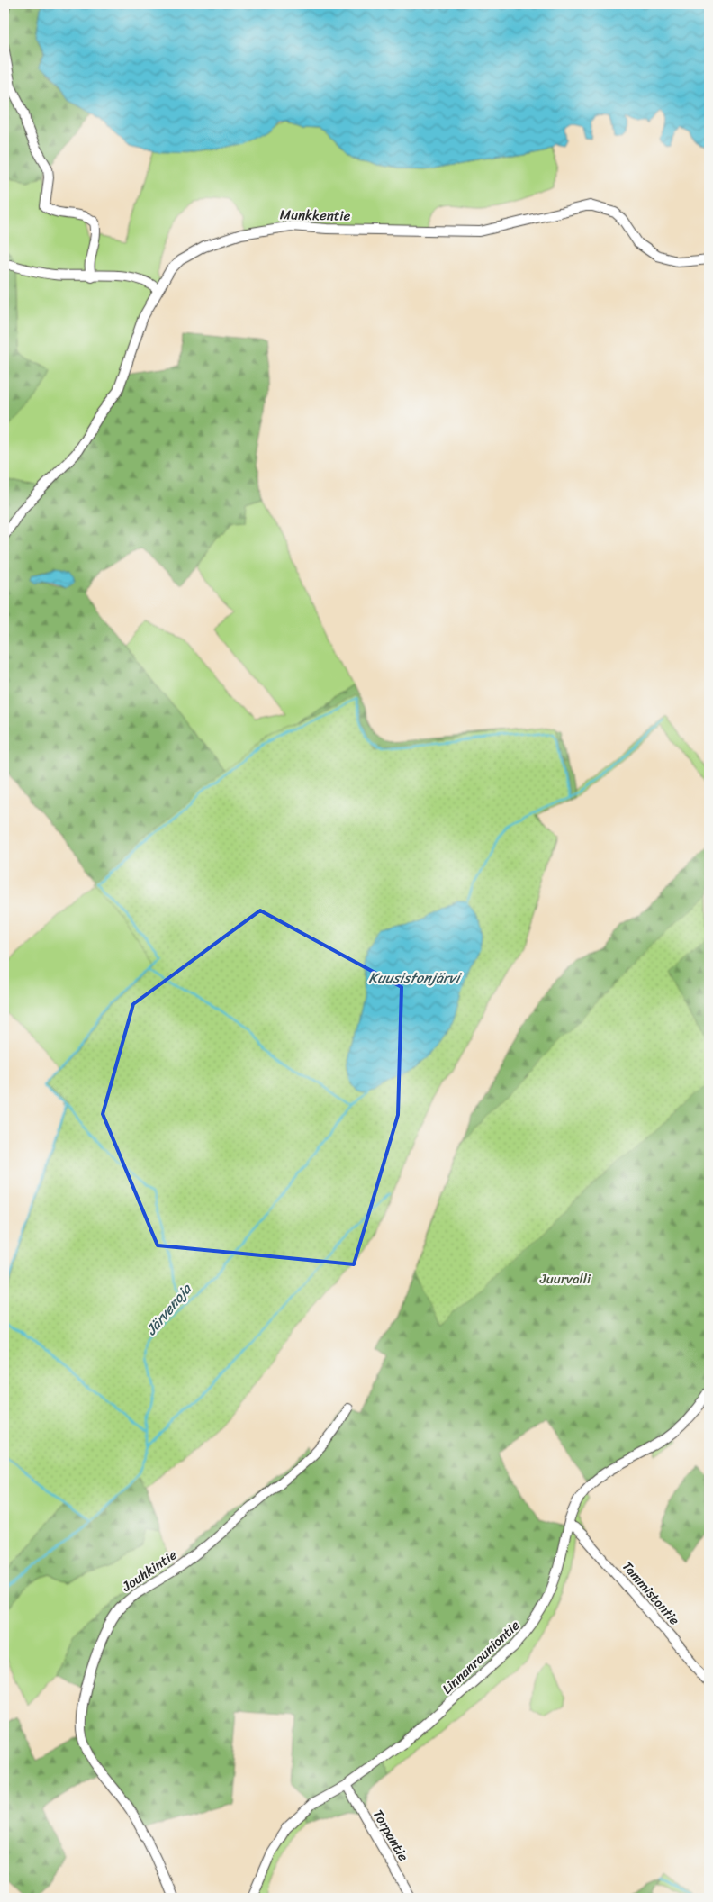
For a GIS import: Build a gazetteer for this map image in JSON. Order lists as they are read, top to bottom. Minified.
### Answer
{"streets":{"street":["Munkkentie","Jouhkintie","Tammistontie","Linnanrauniontie","Torpantie"]},"crossings":[["Tammistontie","Linnanrauniontie"],["Linnanrauniontie","Torpantie"]],"water":["Kuusistonjärvi","Järvenoja"],"parks":["Juurvalli"]}
